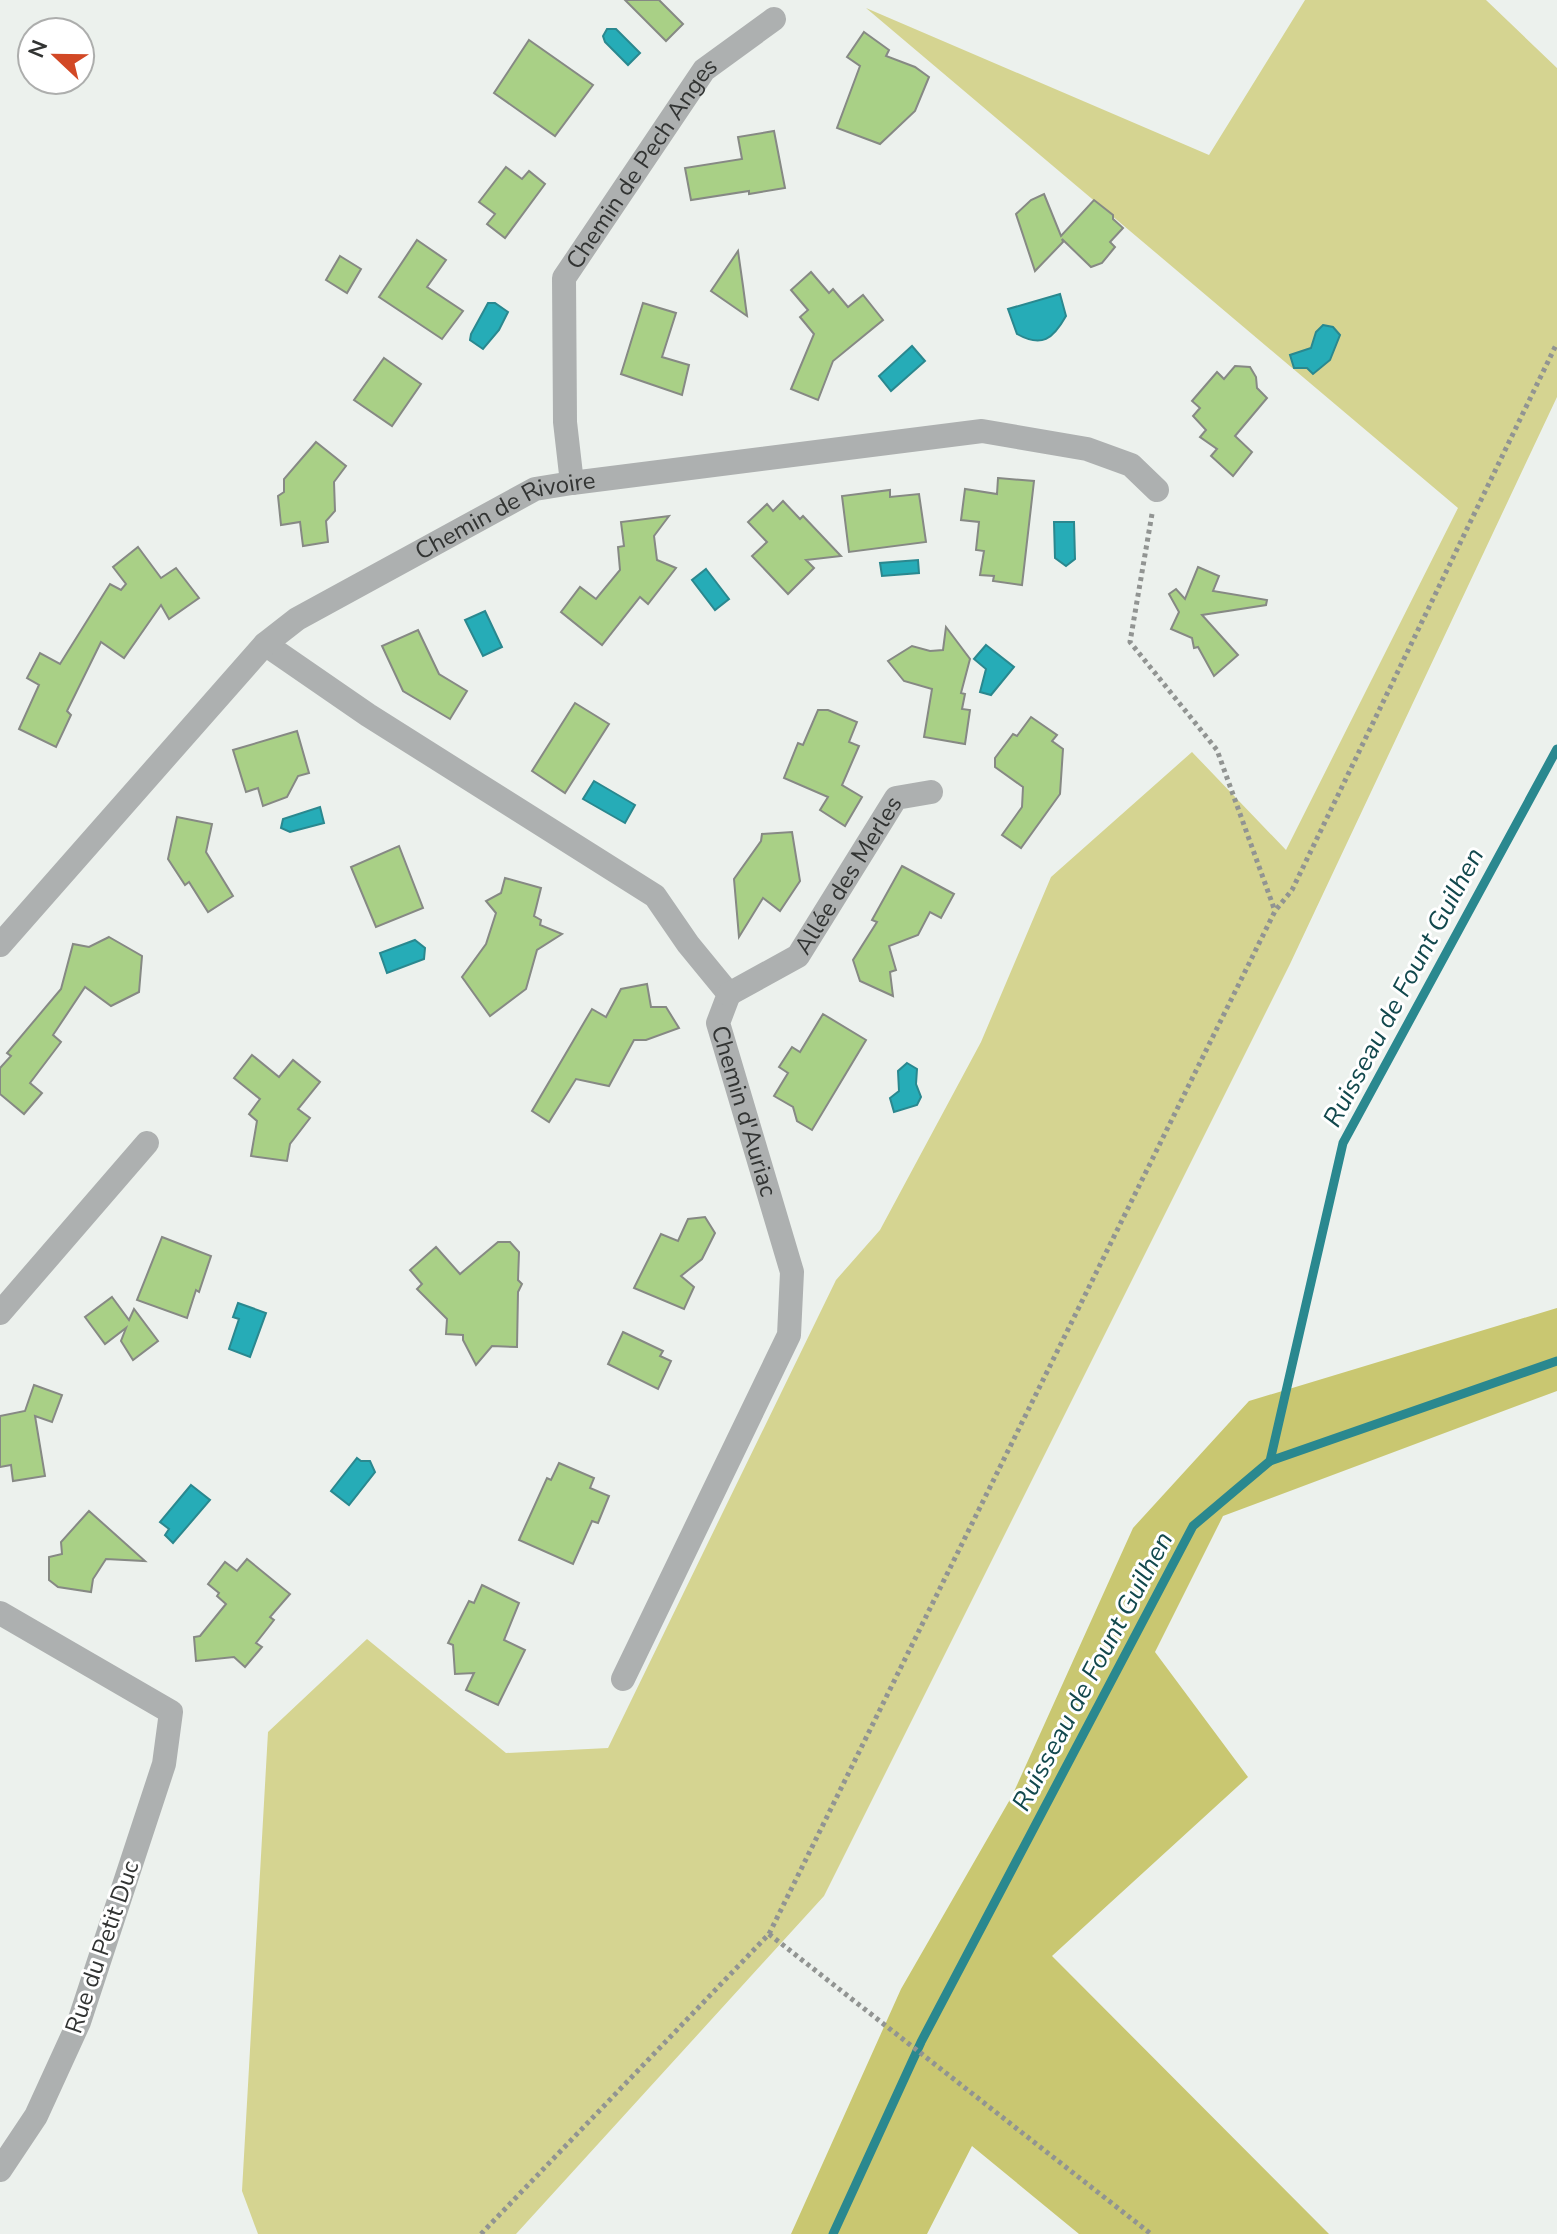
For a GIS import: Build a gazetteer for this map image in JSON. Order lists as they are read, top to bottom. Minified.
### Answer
{"streets":{"street":["Chemin de Pech Anges","Chemin de Rivoire","Allée des Merles","Chemin d'Auriac","Rue du Petit Duc"]},"crossings":[["Chemin de Pech Anges","Chemin de Rivoire"],["Chemin de Rivoire","Chemin d'Auriac"],["Allée des Merles","Chemin d'Auriac"]],"water":["Ruisseau de Fount Guilhen"],"north":"left"}
